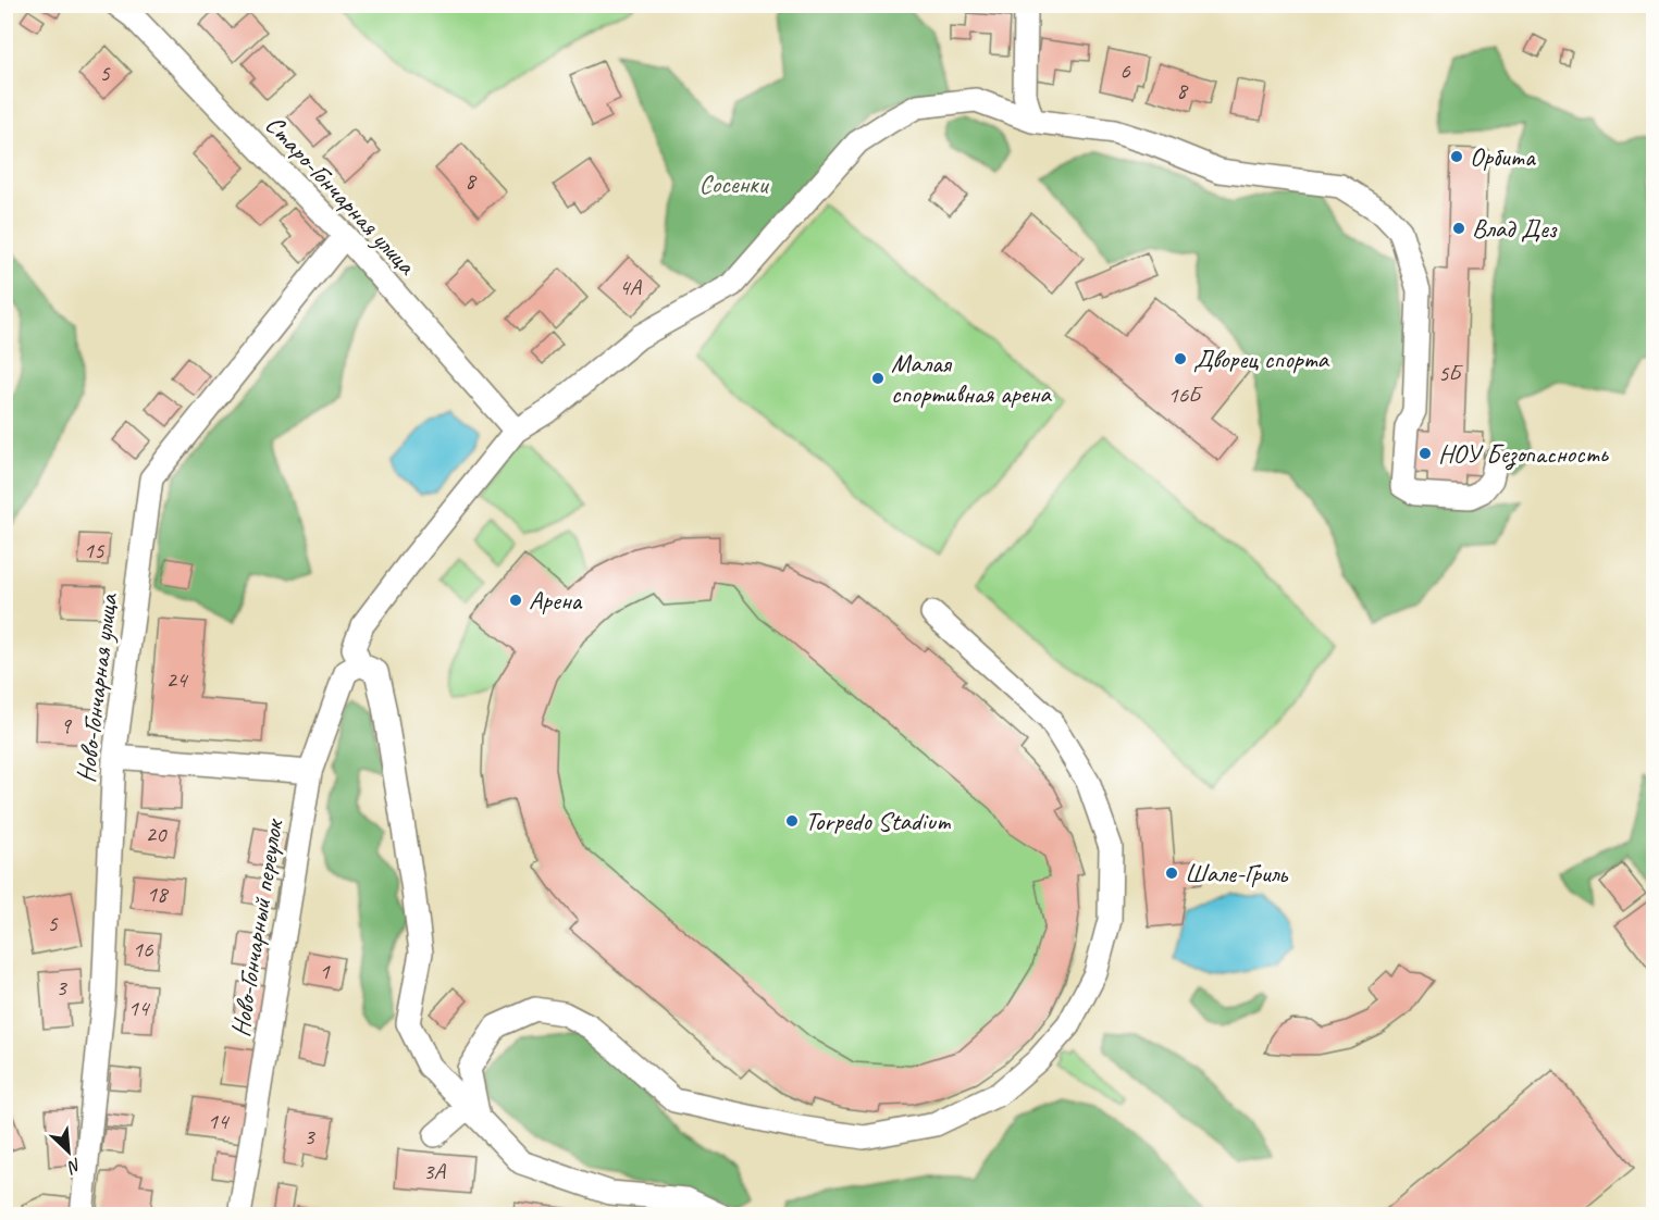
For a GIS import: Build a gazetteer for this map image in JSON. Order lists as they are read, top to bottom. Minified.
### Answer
{"streets":{"street":["Старо-Гончарная улица","Ново-Гончарная улица","Ново-Гончарный переулок"]},"crossings":[["Старо-Гончарная улица","Ново-Гончарная улица"]],"parks":["Сосенки"],"places":["Орбита","Влад Дез","Дворец спорта","Малая спортивная арена","НОУ Безопасность","Арена","Torpedo Stadium","Шале-Гриль"],"house_numbers":["6","5","8","8","4А","5Б","16Б","15","24","9","20","18","5","16","1","3","14","14","3","3А"],"north":"bottom right"}
